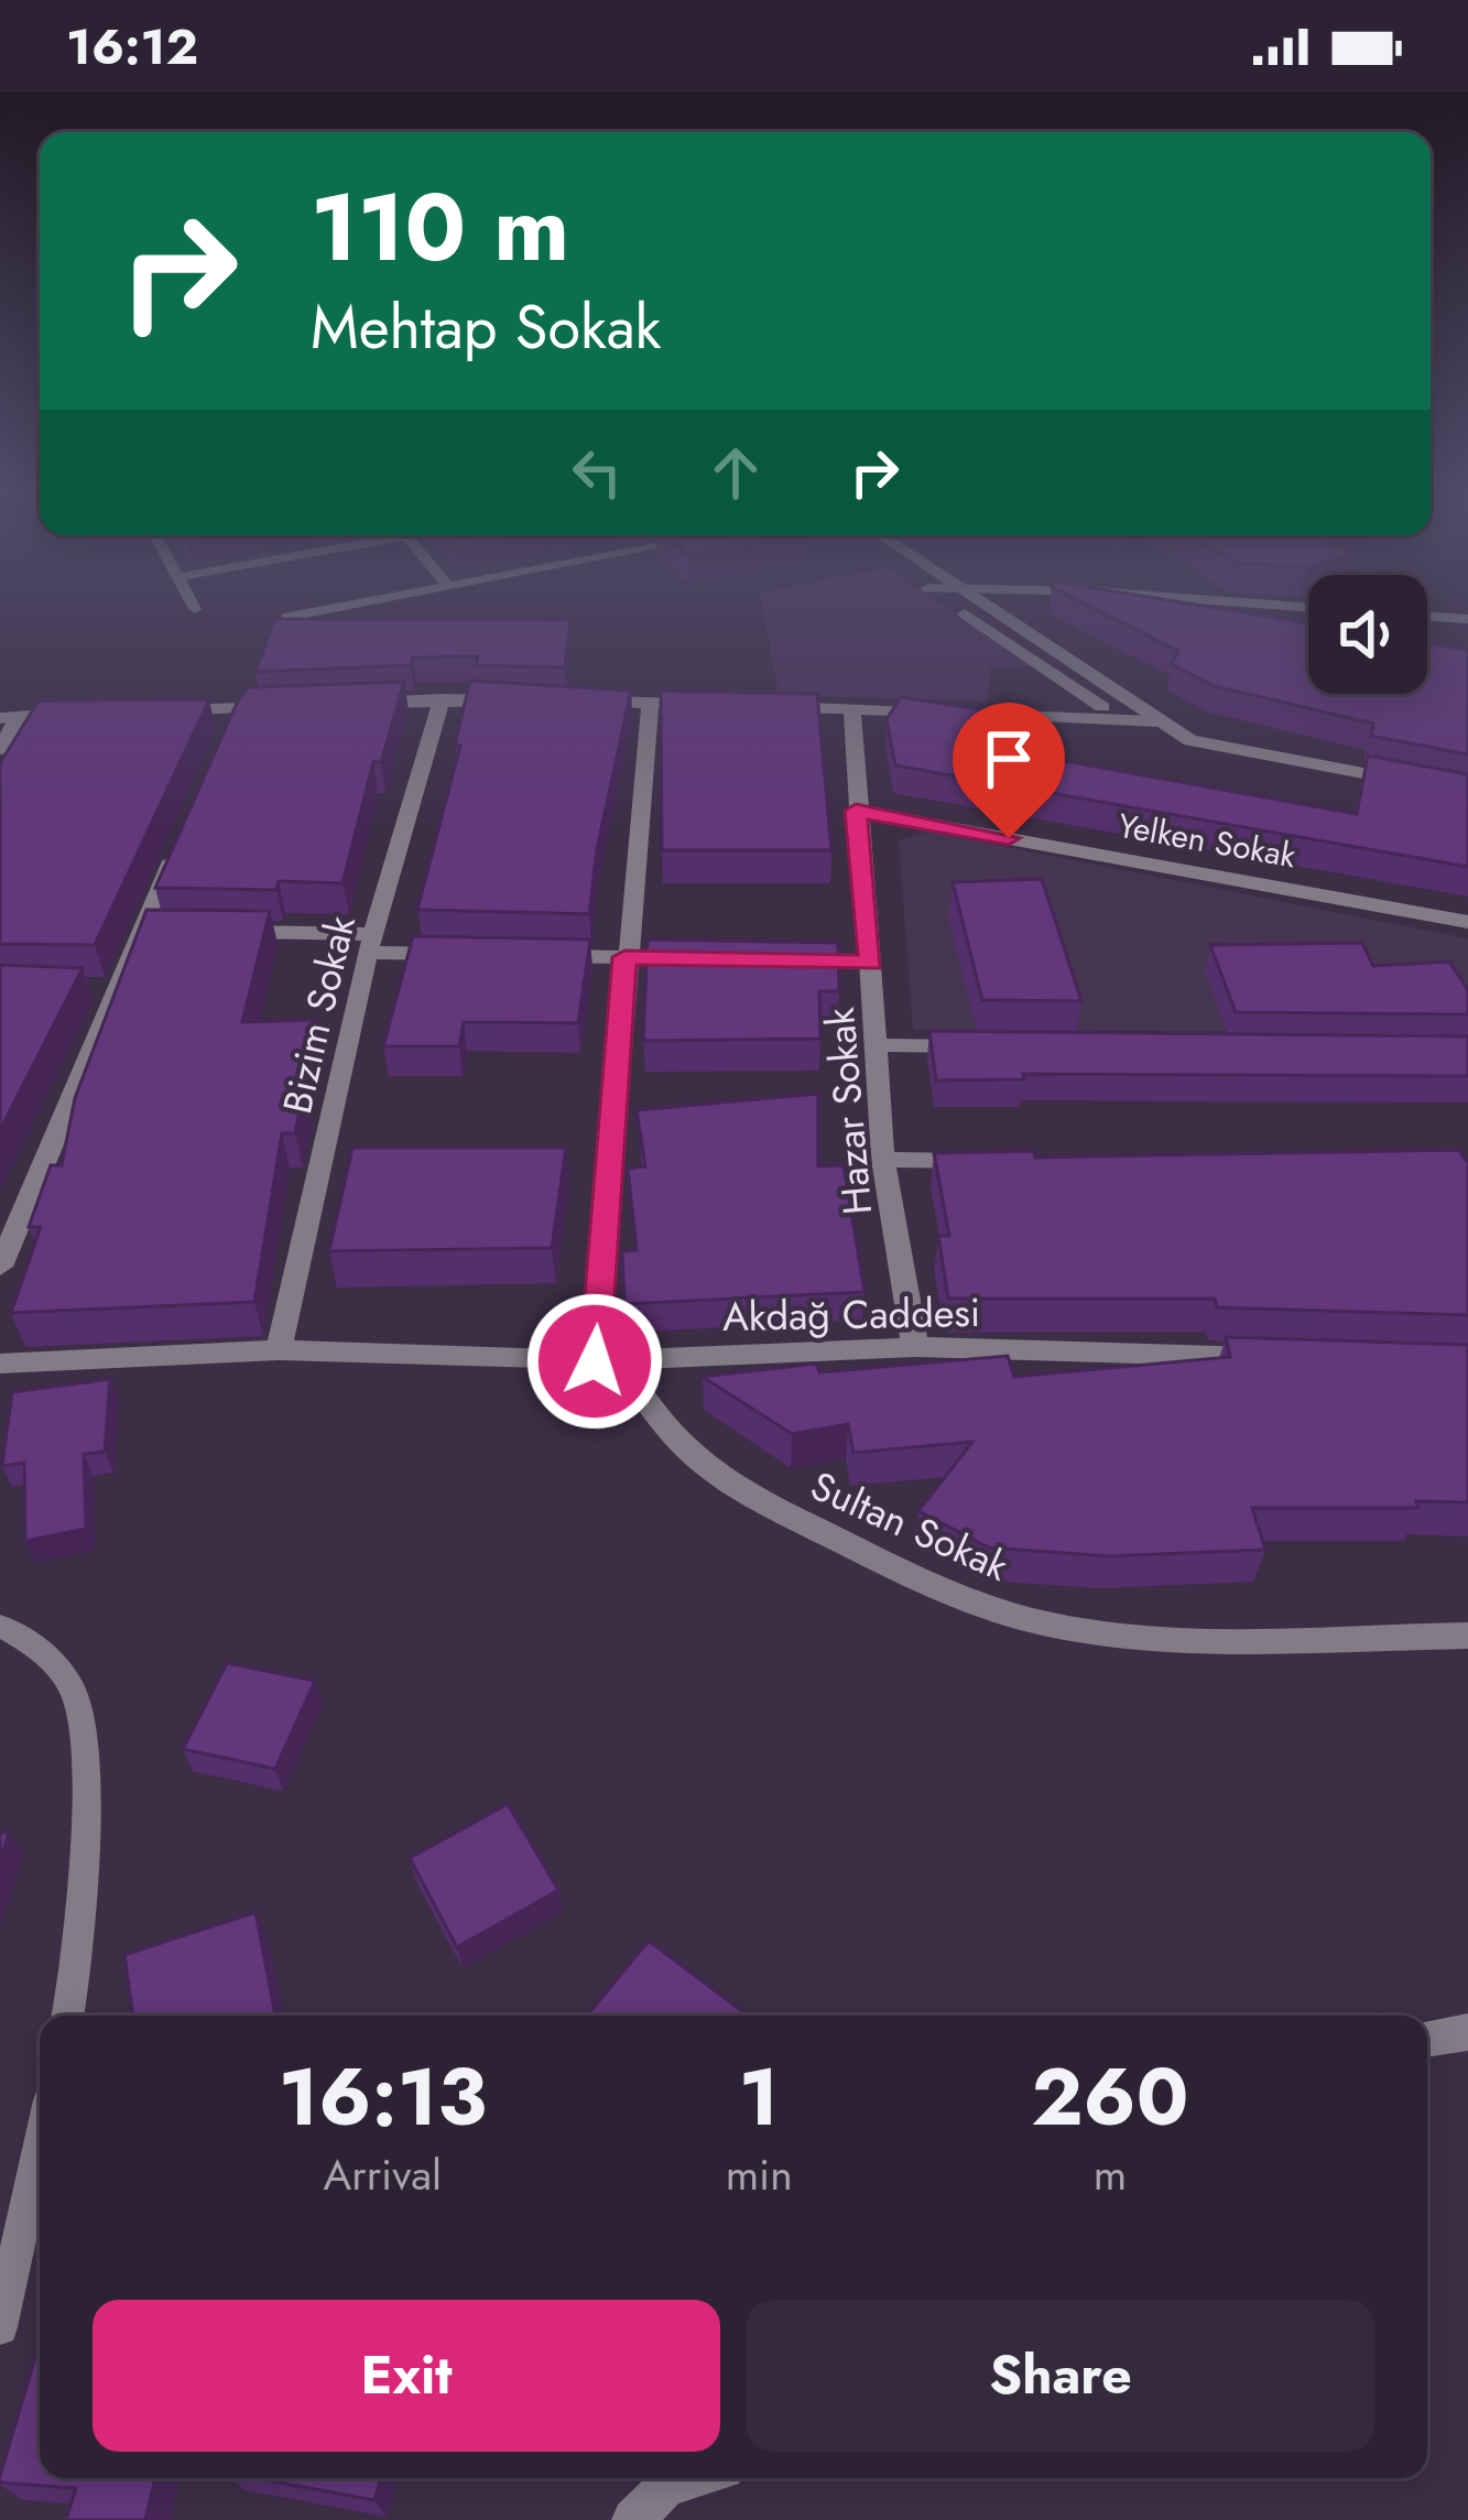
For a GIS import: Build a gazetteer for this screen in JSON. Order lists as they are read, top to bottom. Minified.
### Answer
{"streets":{"street":["Yelken Sokak","Bizim Sokak","Hazar Sokak","Akdağ Caddesi","Sultan Sokak"]},"crossings":[["Yelken Sokak","Hazar Sokak"],["Bizim Sokak","Akdağ Caddesi"],["Hazar Sokak","Akdağ Caddesi"],["Akdağ Caddesi","Sultan Sokak"]],"page":{"status":"16:12","turn":["110 m","Mehtap Sokak"],"eta":["16:13","Arrival","1","min","260","m"],"buttons":["Exit","Share"]}}
